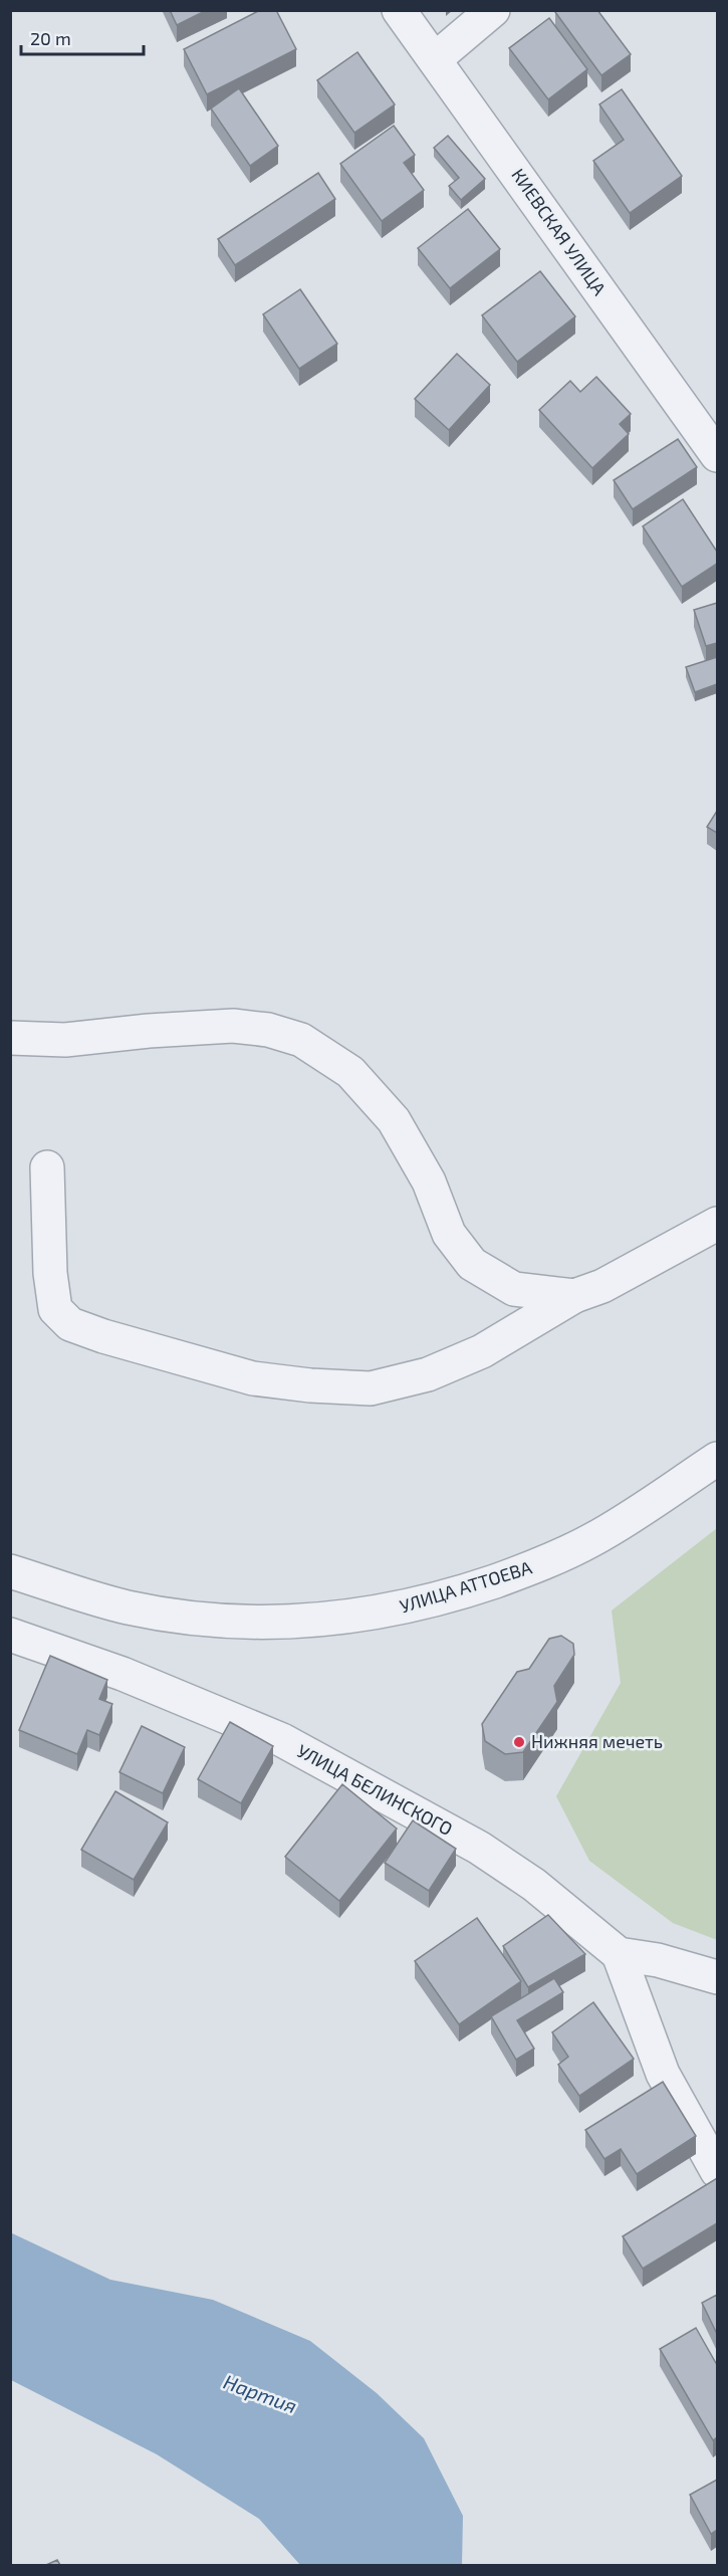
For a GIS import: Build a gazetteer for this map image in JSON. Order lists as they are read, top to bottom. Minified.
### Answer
{"streets":{"street":["КИЕВСКАЯ УЛИЦА","УЛИЦА АТТОЕВА","УЛИЦА БЕЛИНСКОГО"]},"water":["Нартия"],"places":["Нижняя мечеть"],"scale_bar":"20 m"}
